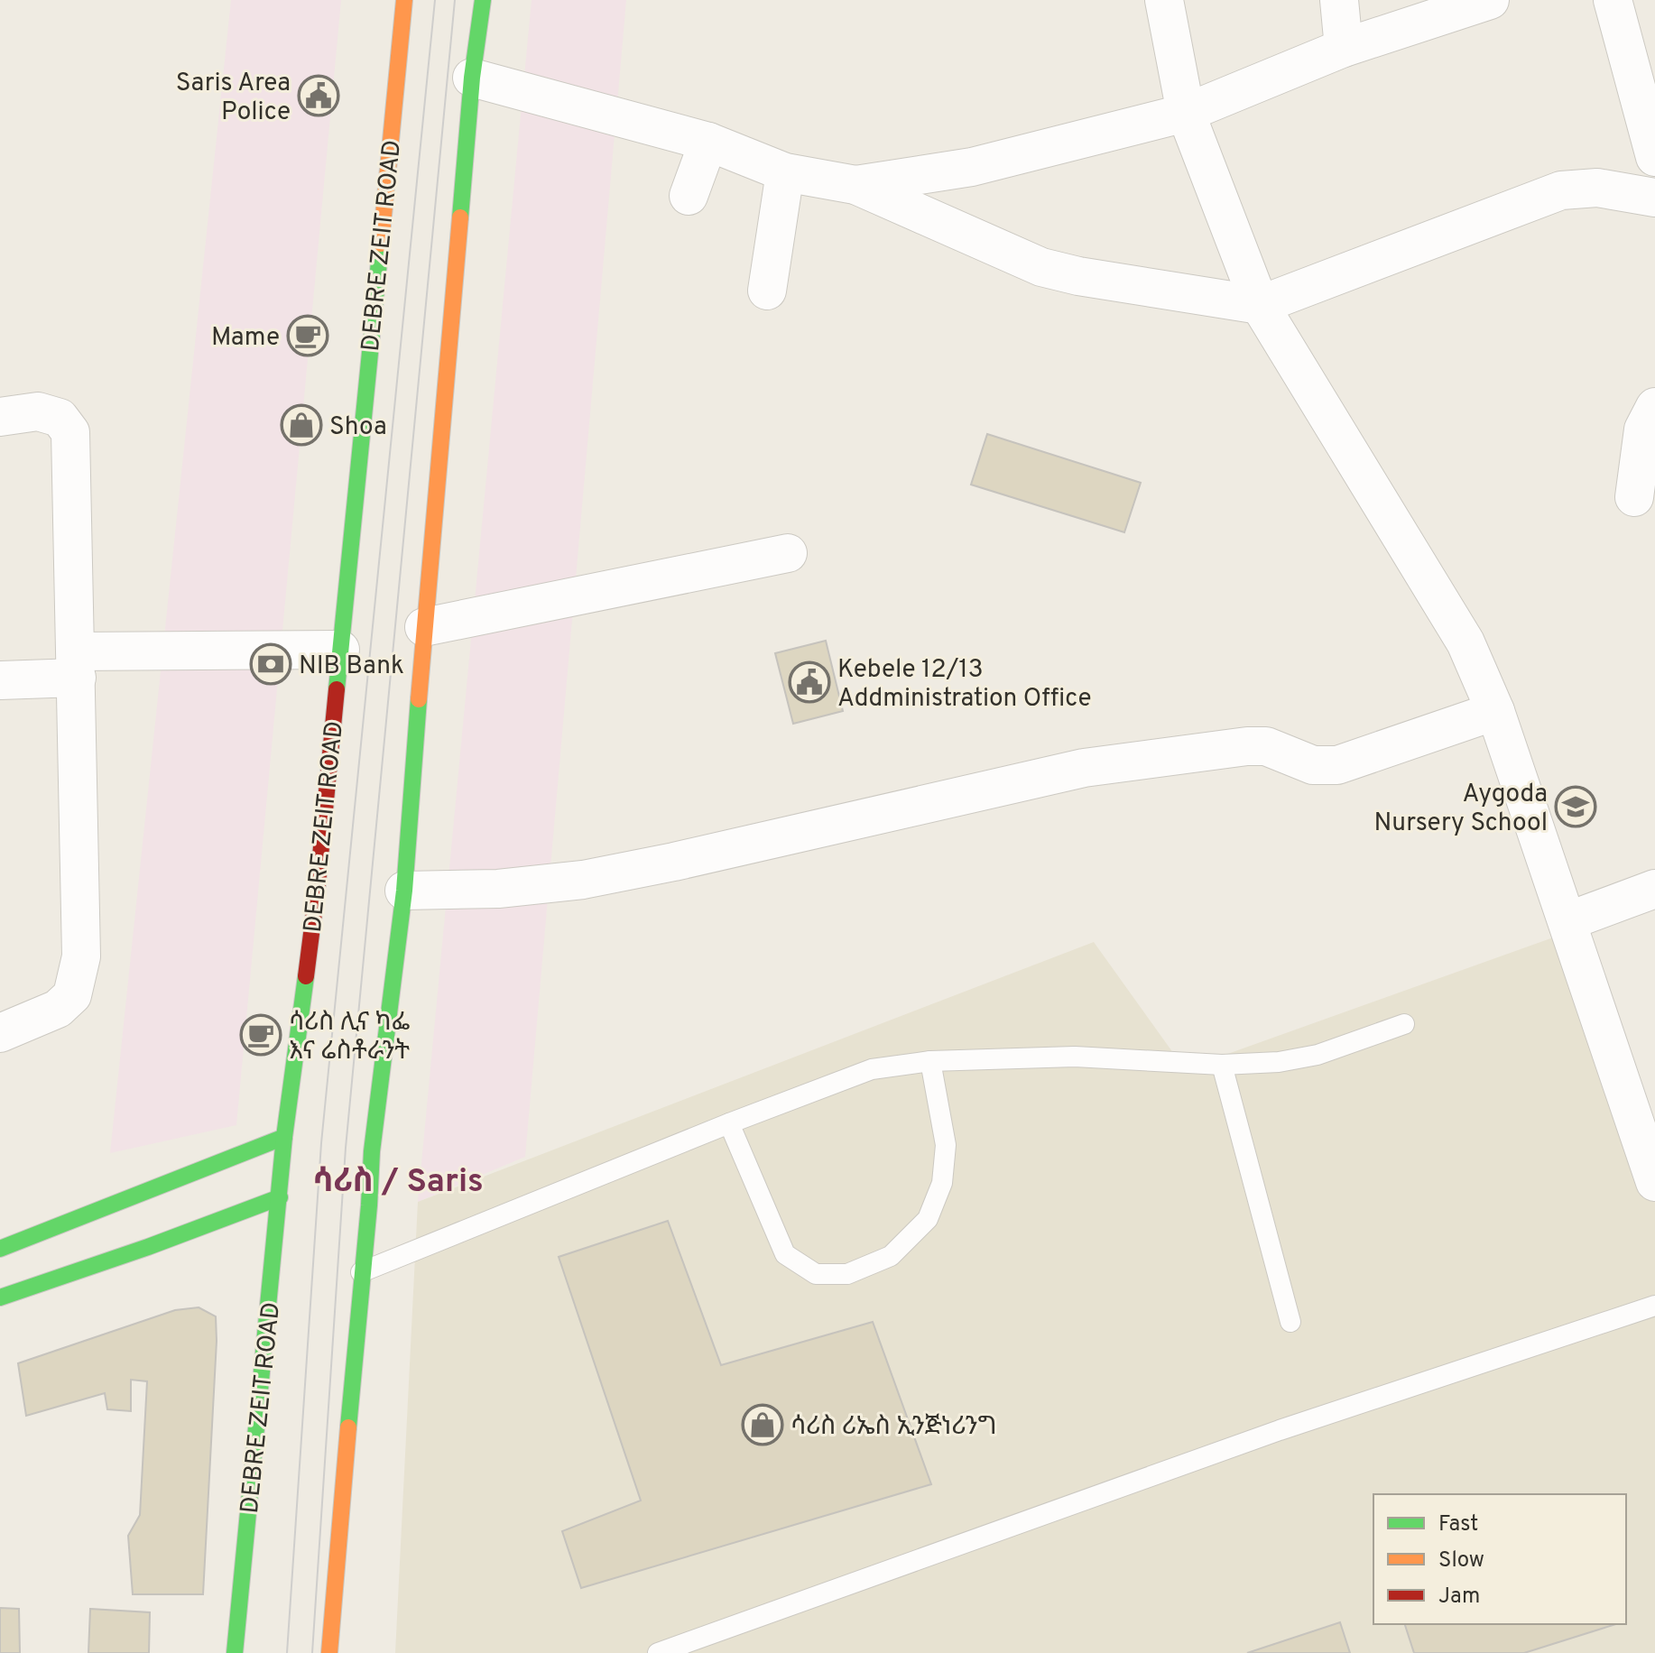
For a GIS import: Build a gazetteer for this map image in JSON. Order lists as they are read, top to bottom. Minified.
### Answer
{"streets":{"main road":["DEBRE ZEIT ROAD"]},"districts":["ሳሪስ / Saris"],"places":{"public building":["Saris Area Police","Kebele 12/13 Addministration Office"],"cafe":["Mame","ሳሪስ ሊና ካፌ እና ሬስቶራንት"],"shop":["Shoa","ሳሪስ ሪኤስ ኢንጅነሪንግ"],"bank":["NIB Bank"],"school or university":["Aygoda Nursery School"]},"legend":["Fast","Slow","Jam"]}
